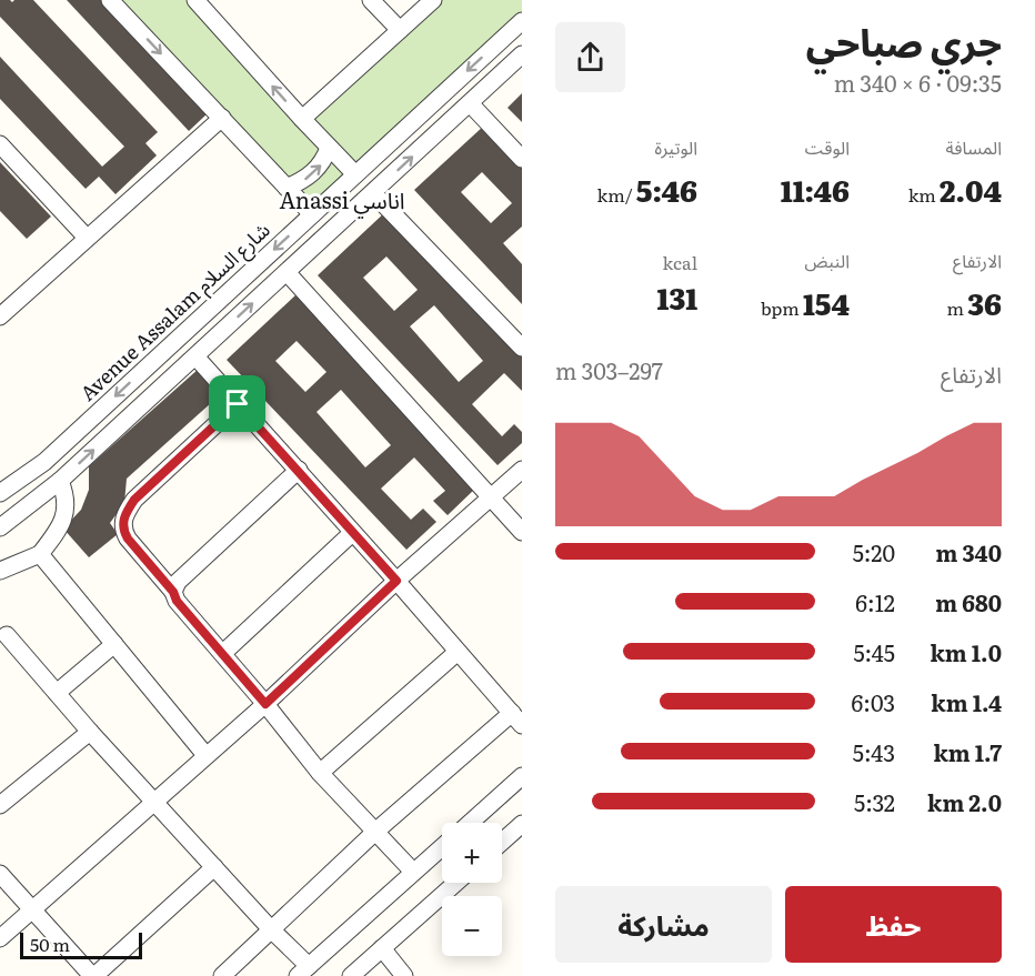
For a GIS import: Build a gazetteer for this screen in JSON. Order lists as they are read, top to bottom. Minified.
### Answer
{"streets":{"street":["Avenue Assalam شارع السلام"]},"districts":["Anassi اناسي"],"scale_bar":"50 m","page":{"heading":["جري صباحي","09:35 · 6 × 340 m"],"stats":[["المسافة","2.04 km"],["الوقت","11:46"],["الوتيرة","5:46 /km"],["الارتفاع","36 m"],["النبض","154 bpm"],["kcal","131"]],"chart":["الارتفاع","297–303 m"],"list":[{"name":"340 m","note":"5:20"},{"name":"680 m","note":"6:12"},{"name":"1.0 km","note":"5:45"},{"name":"1.4 km","note":"6:03"},{"name":"1.7 km","note":"5:43"},{"name":"2.0 km","note":"5:32"}],"map_buttons":["+","−"],"buttons":["حفظ","مشاركة"],"scale":"50 m"}}
